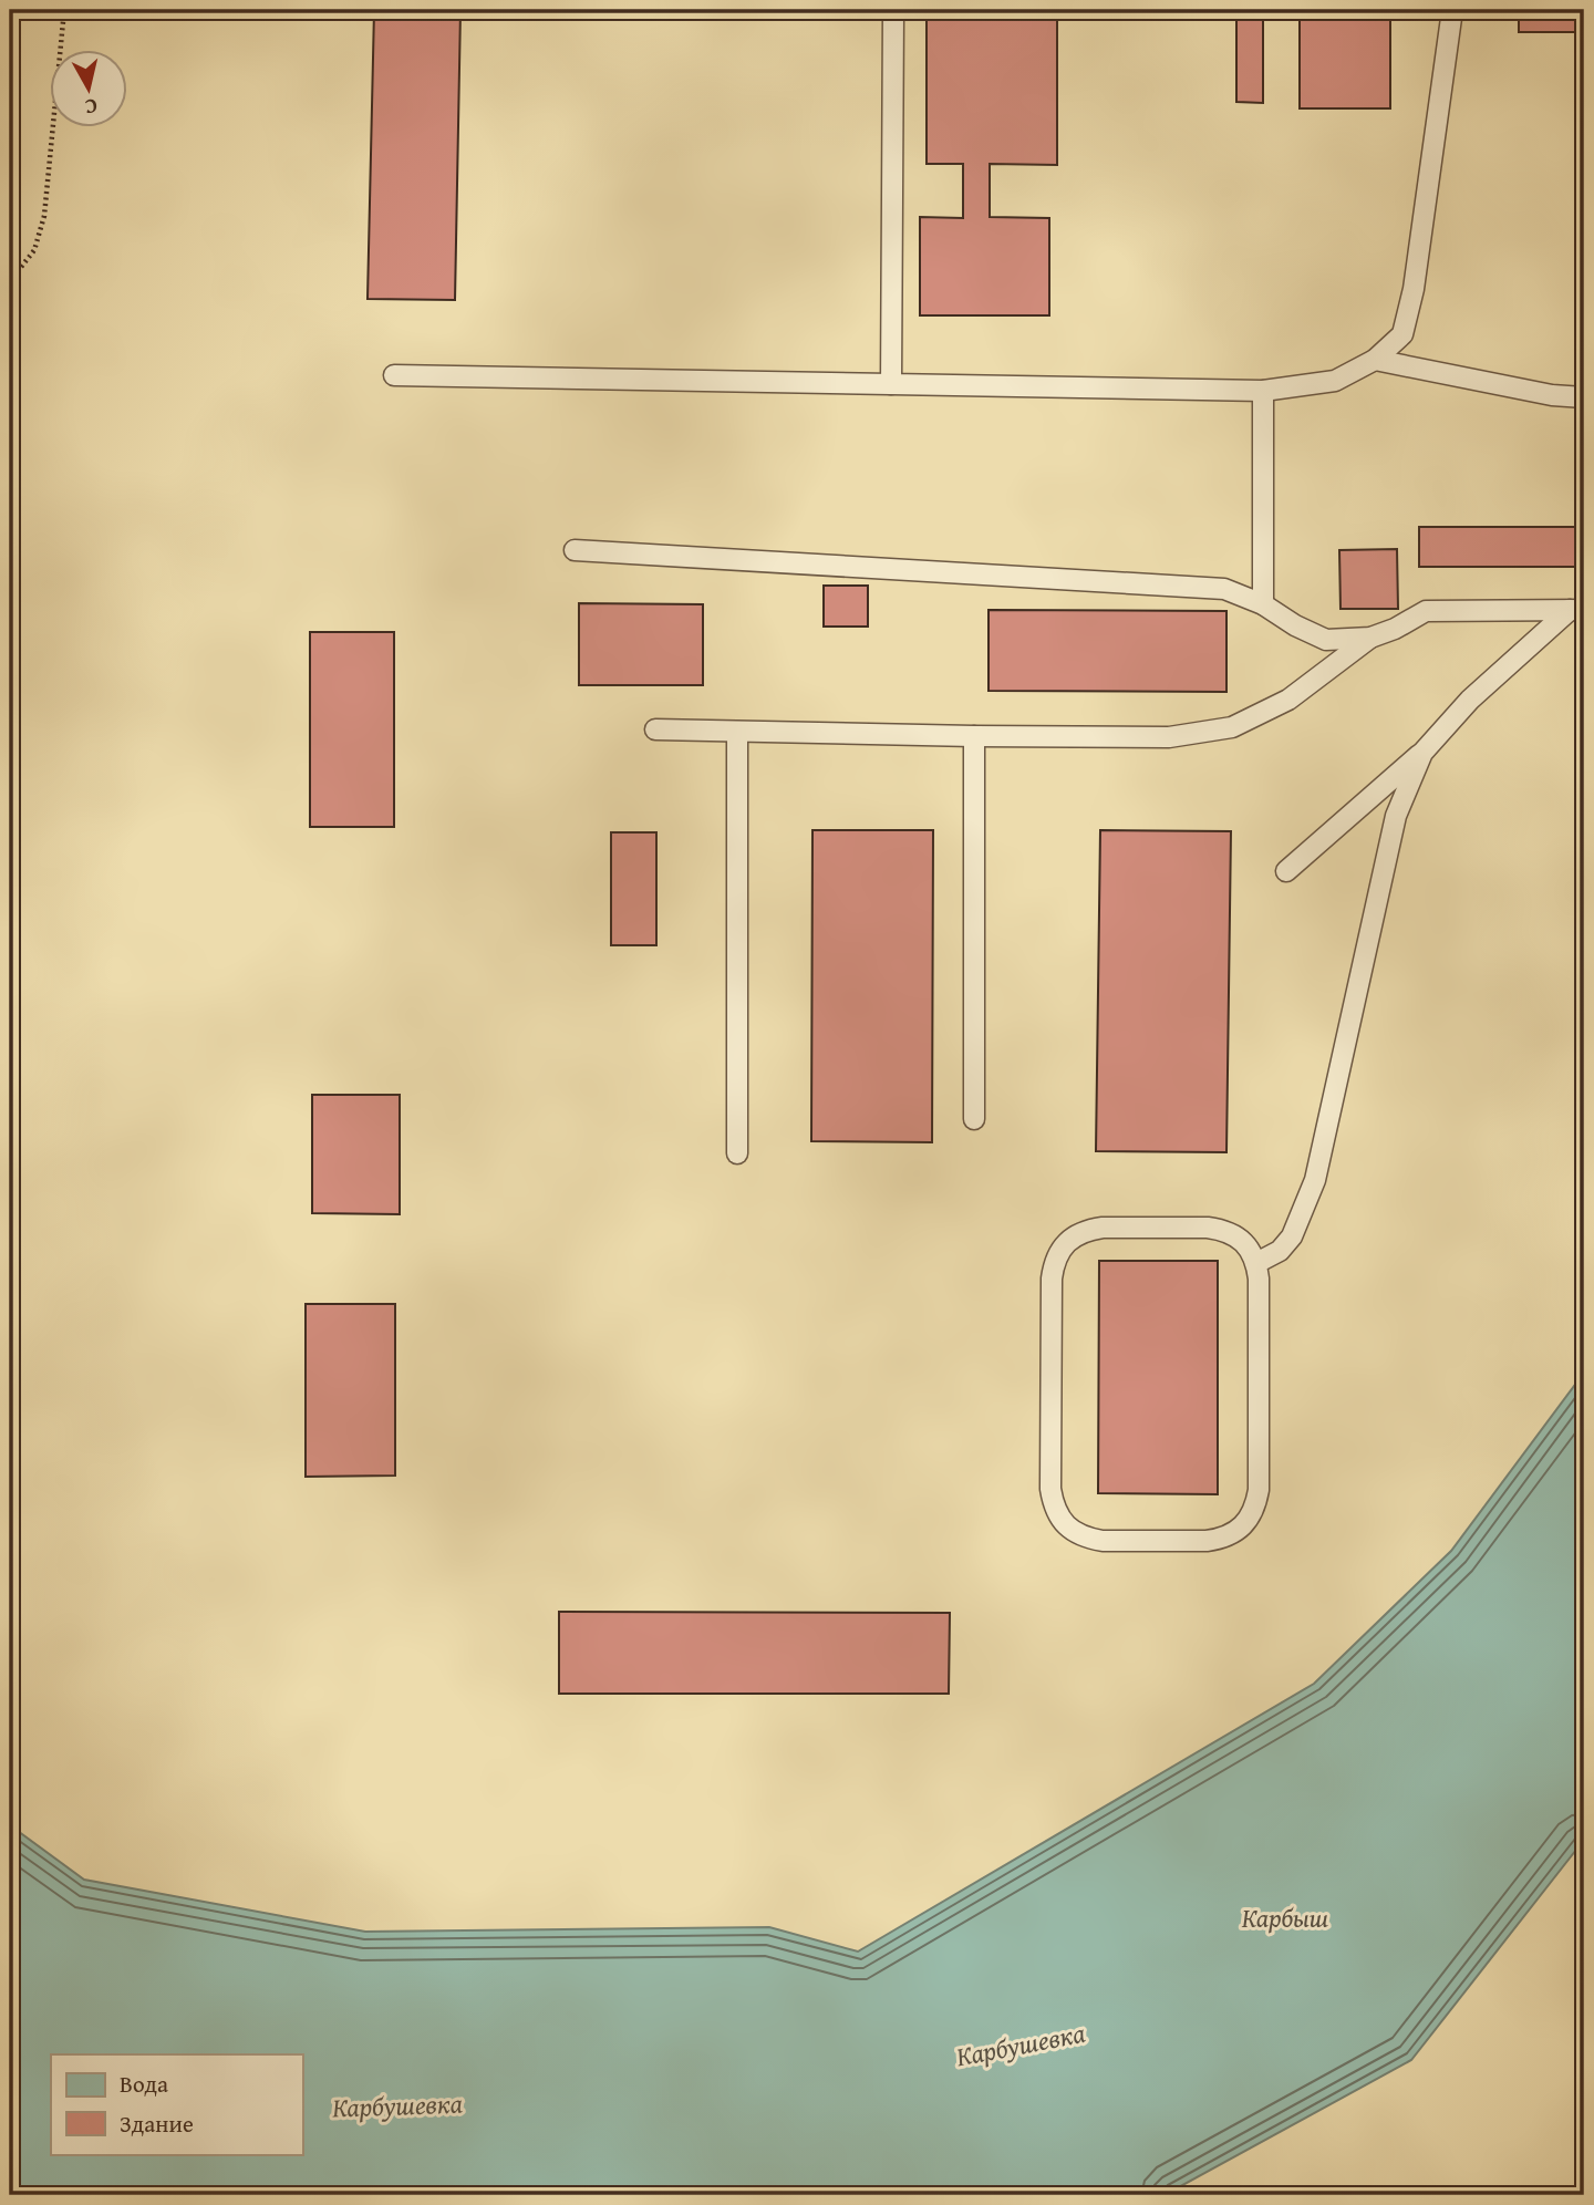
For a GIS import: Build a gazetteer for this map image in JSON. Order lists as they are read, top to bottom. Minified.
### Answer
{"water":["Карбыш","Карбушевка"],"legend":["Вода","Здание"],"north":"bottom"}
